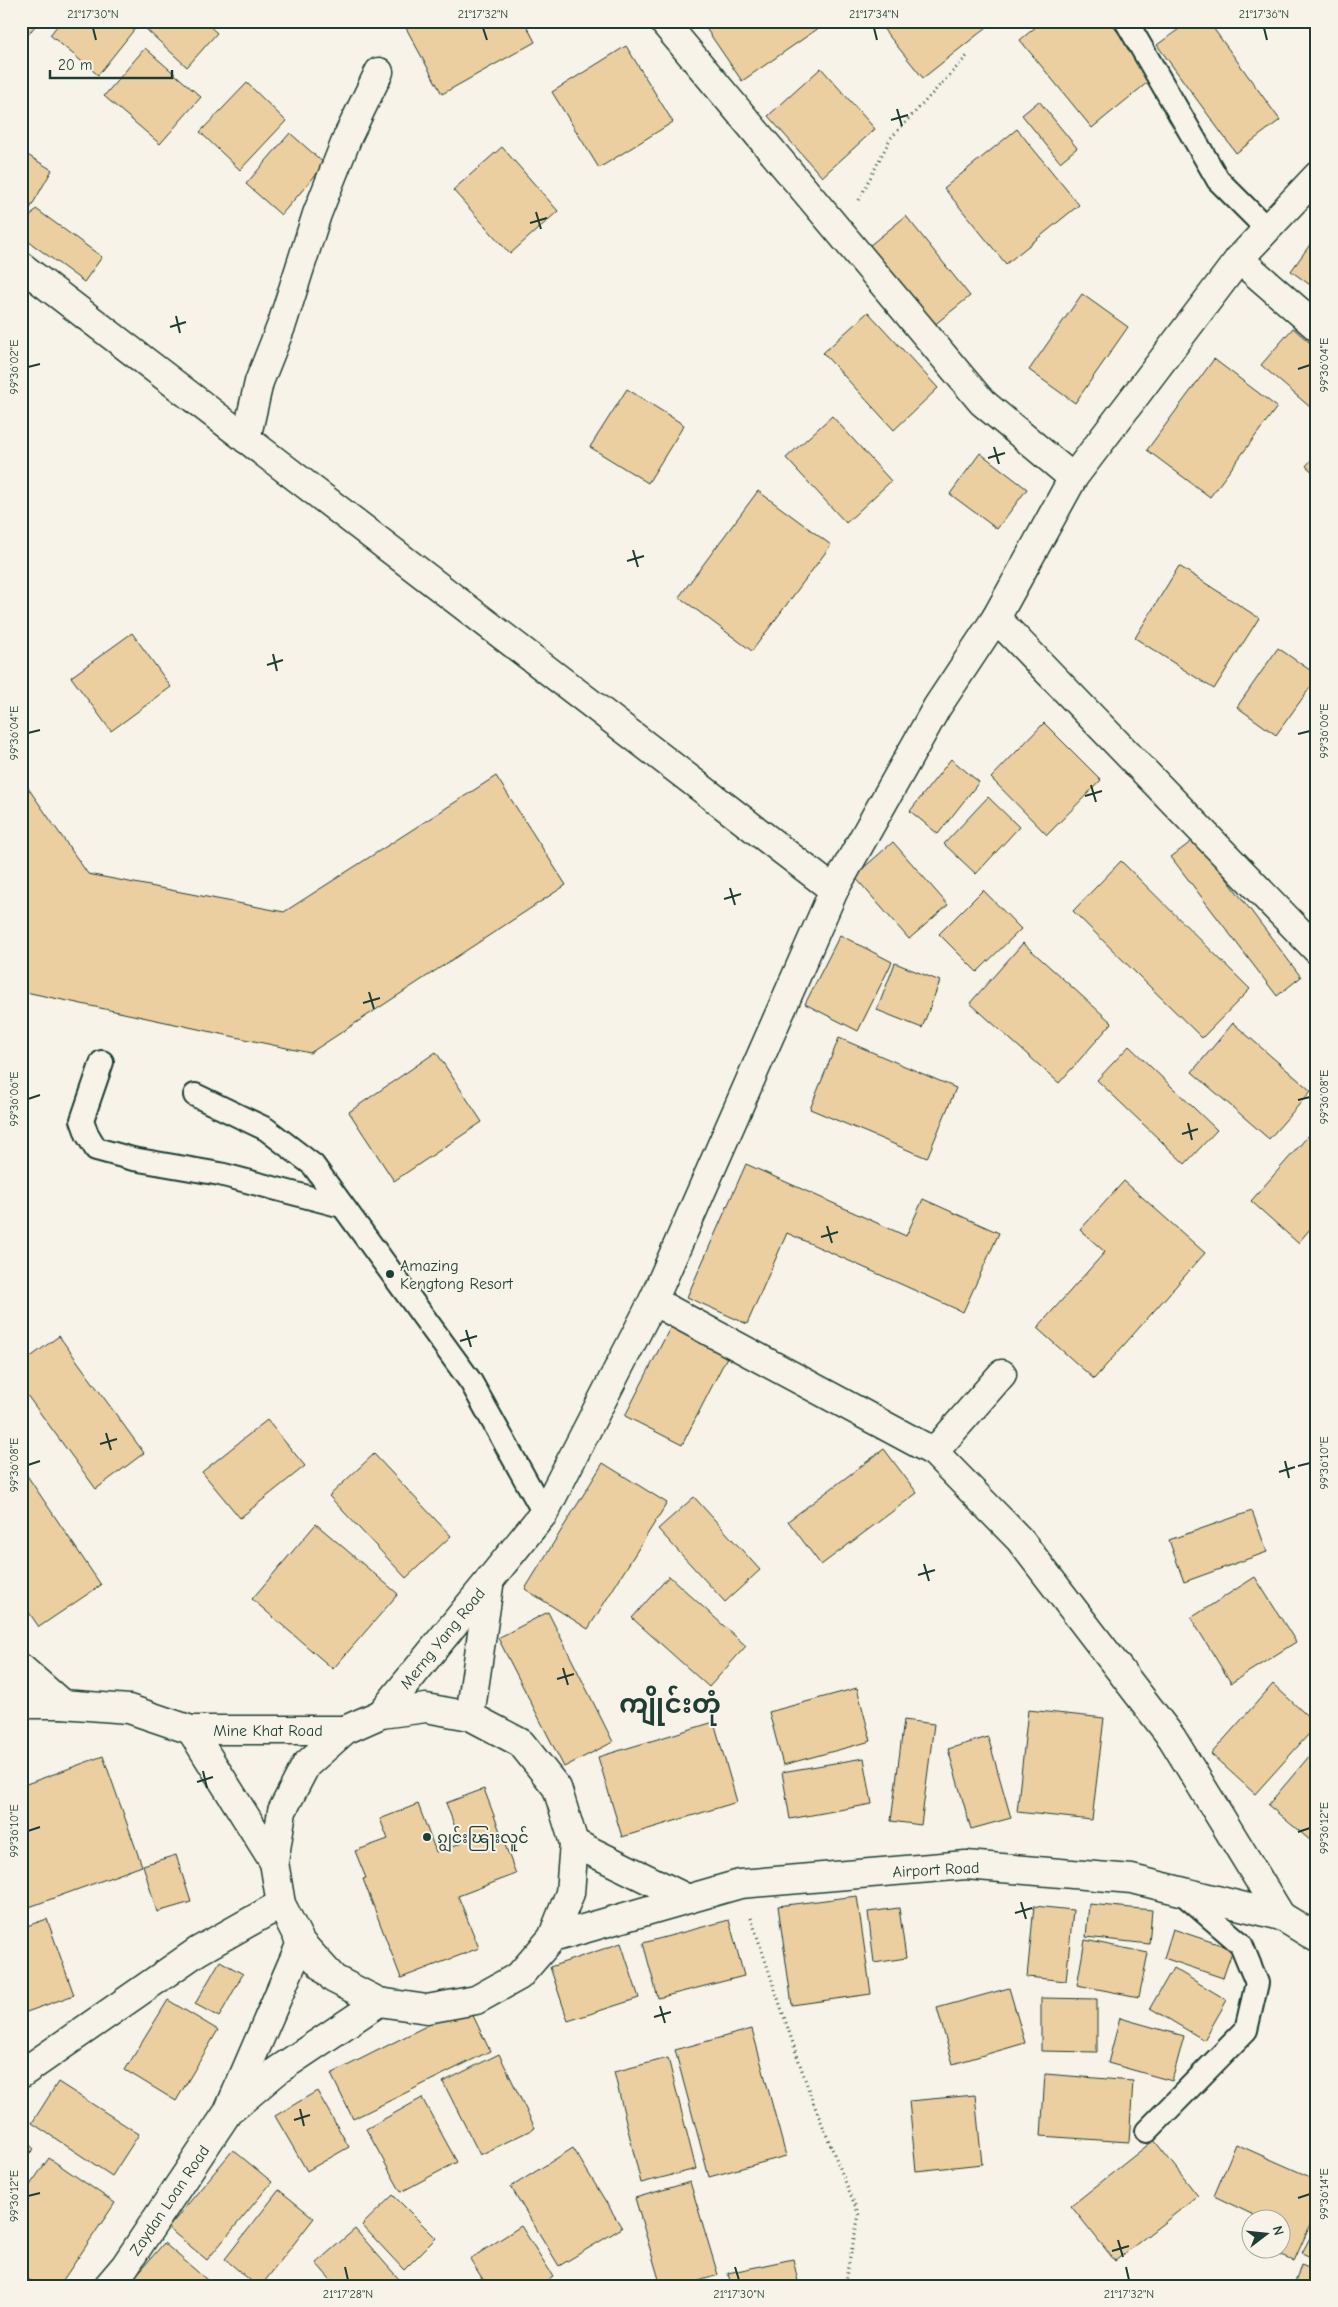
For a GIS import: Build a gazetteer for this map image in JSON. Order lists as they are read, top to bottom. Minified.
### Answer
{"streets":{"main road":["Merng Yang Road","Mine Khat Road","Airport Road","Zaydan Loan Road"]},"districts":["ကျိုင်းတုံ"],"places":["Amazing Kengtong Resort","ၵျွင်းၽြႃးလူင်"],"scale_bar":"20 m","north":"right","coordinates":["21°17'30\"N","21°17'32\"N","21°17'34\"N","21°17'36\"N","99°36'04\"E","99°36'02\"E","99°36'06\"E","99°36'08\"E","99°36'10\"E","99°36'12\"E","99°36'14\"E","21°17'28\"N"]}
